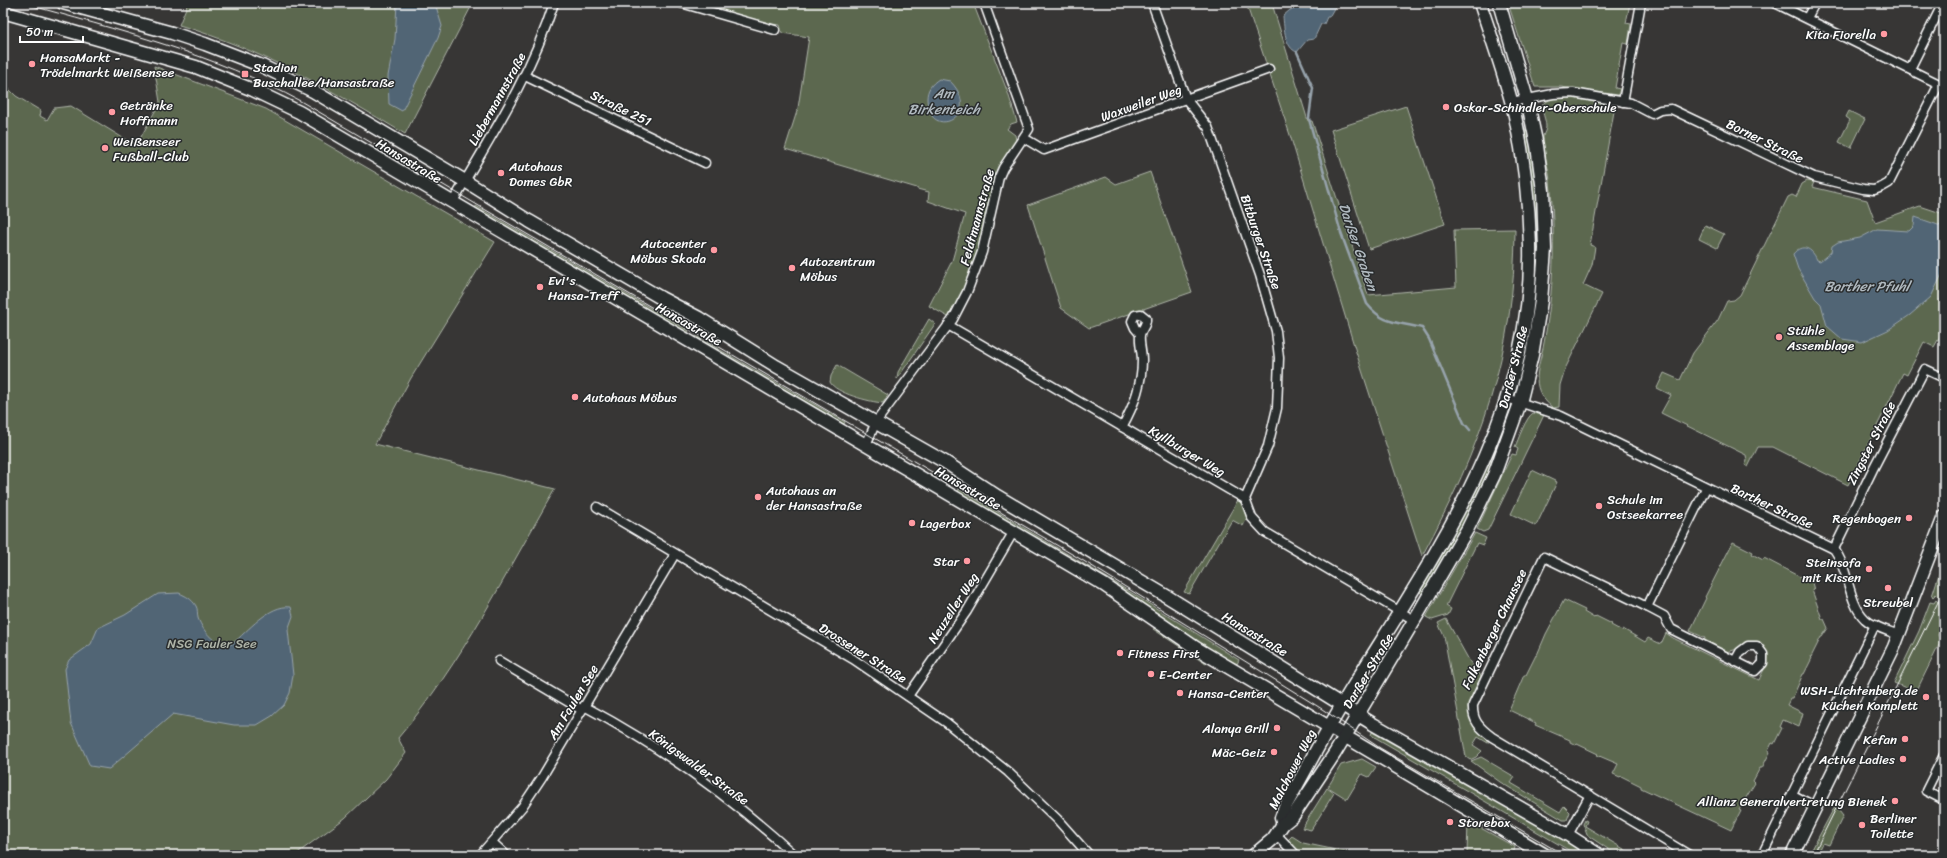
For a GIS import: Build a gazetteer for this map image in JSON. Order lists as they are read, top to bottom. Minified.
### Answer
{"streets":{"main road":["Hansastraße","Darßer Straße","Malchower Weg"],"street":["Liebermannstraße","Waxweiler Weg","Straße 251","Borner Straße","Feldtmannstraße","Bitburger Straße","Zingster Straße","Kyllburger Weg","Barther Straße","Neuzeller Weg","Falkenberger Chaussee","Drossener Straße","Am Faulen See","Königswalder Straße"]},"crossings":[["Liebermannstraße","Straße 251"],["Liebermannstraße","Hansastraße"],["Waxweiler Weg","Feldtmannstraße"],["Waxweiler Weg","Bitburger Straße"],["Borner Straße","Darßer Straße"],["Hansastraße","Feldtmannstraße"],["Hansastraße","Darßer Straße"],["Hansastraße","Neuzeller Weg"],["Hansastraße","Malchower Weg"],["Feldtmannstraße","Kyllburger Weg"],["Bitburger Straße","Kyllburger Weg"],["Darßer Straße","Barther Straße"],["Darßer Straße","Malchower Weg"],["Zingster Straße","Barther Straße"],["Neuzeller Weg","Drossener Straße"],["Drossener Straße","Am Faulen See"],["Am Faulen See","Königswalder Straße"]],"water":["Am Birkenteich","Darßer Graben","Barther Pfuhl"],"parks":["NSG Fauler See"],"places":{"other":["Kita Fiorella","HansaMarkt - Trödelmarkt Weißensee","Oskar-Schindler-Oberschule","Getränke Hoffmann","Weißenseer Fußball-Club","Autohaus Domes GbR","Autocenter Möbus Skoda","Autozentrum Möbus","Evi's Hansa-Treff","Stühle Assemblage","Autohaus Möbus","Autohaus an der Hansastraße","Schule im Ostseekarree","Regenbogen","Lagerbox","Star","Steinsofa mit Kissen","Streubel","Fitness First","E-Center","Hansa-Center","WSH-Lichtenberg.de Küchen Komplett","Alanya Grill","Kefan","Mäc-Geiz","Active Ladies","Allianz Generalvertretung Bienek","Storebox","Berliner Toilette"],"transit":["Stadion Buschallee/Hansastraße"]},"scale_bar":"50 m"}
